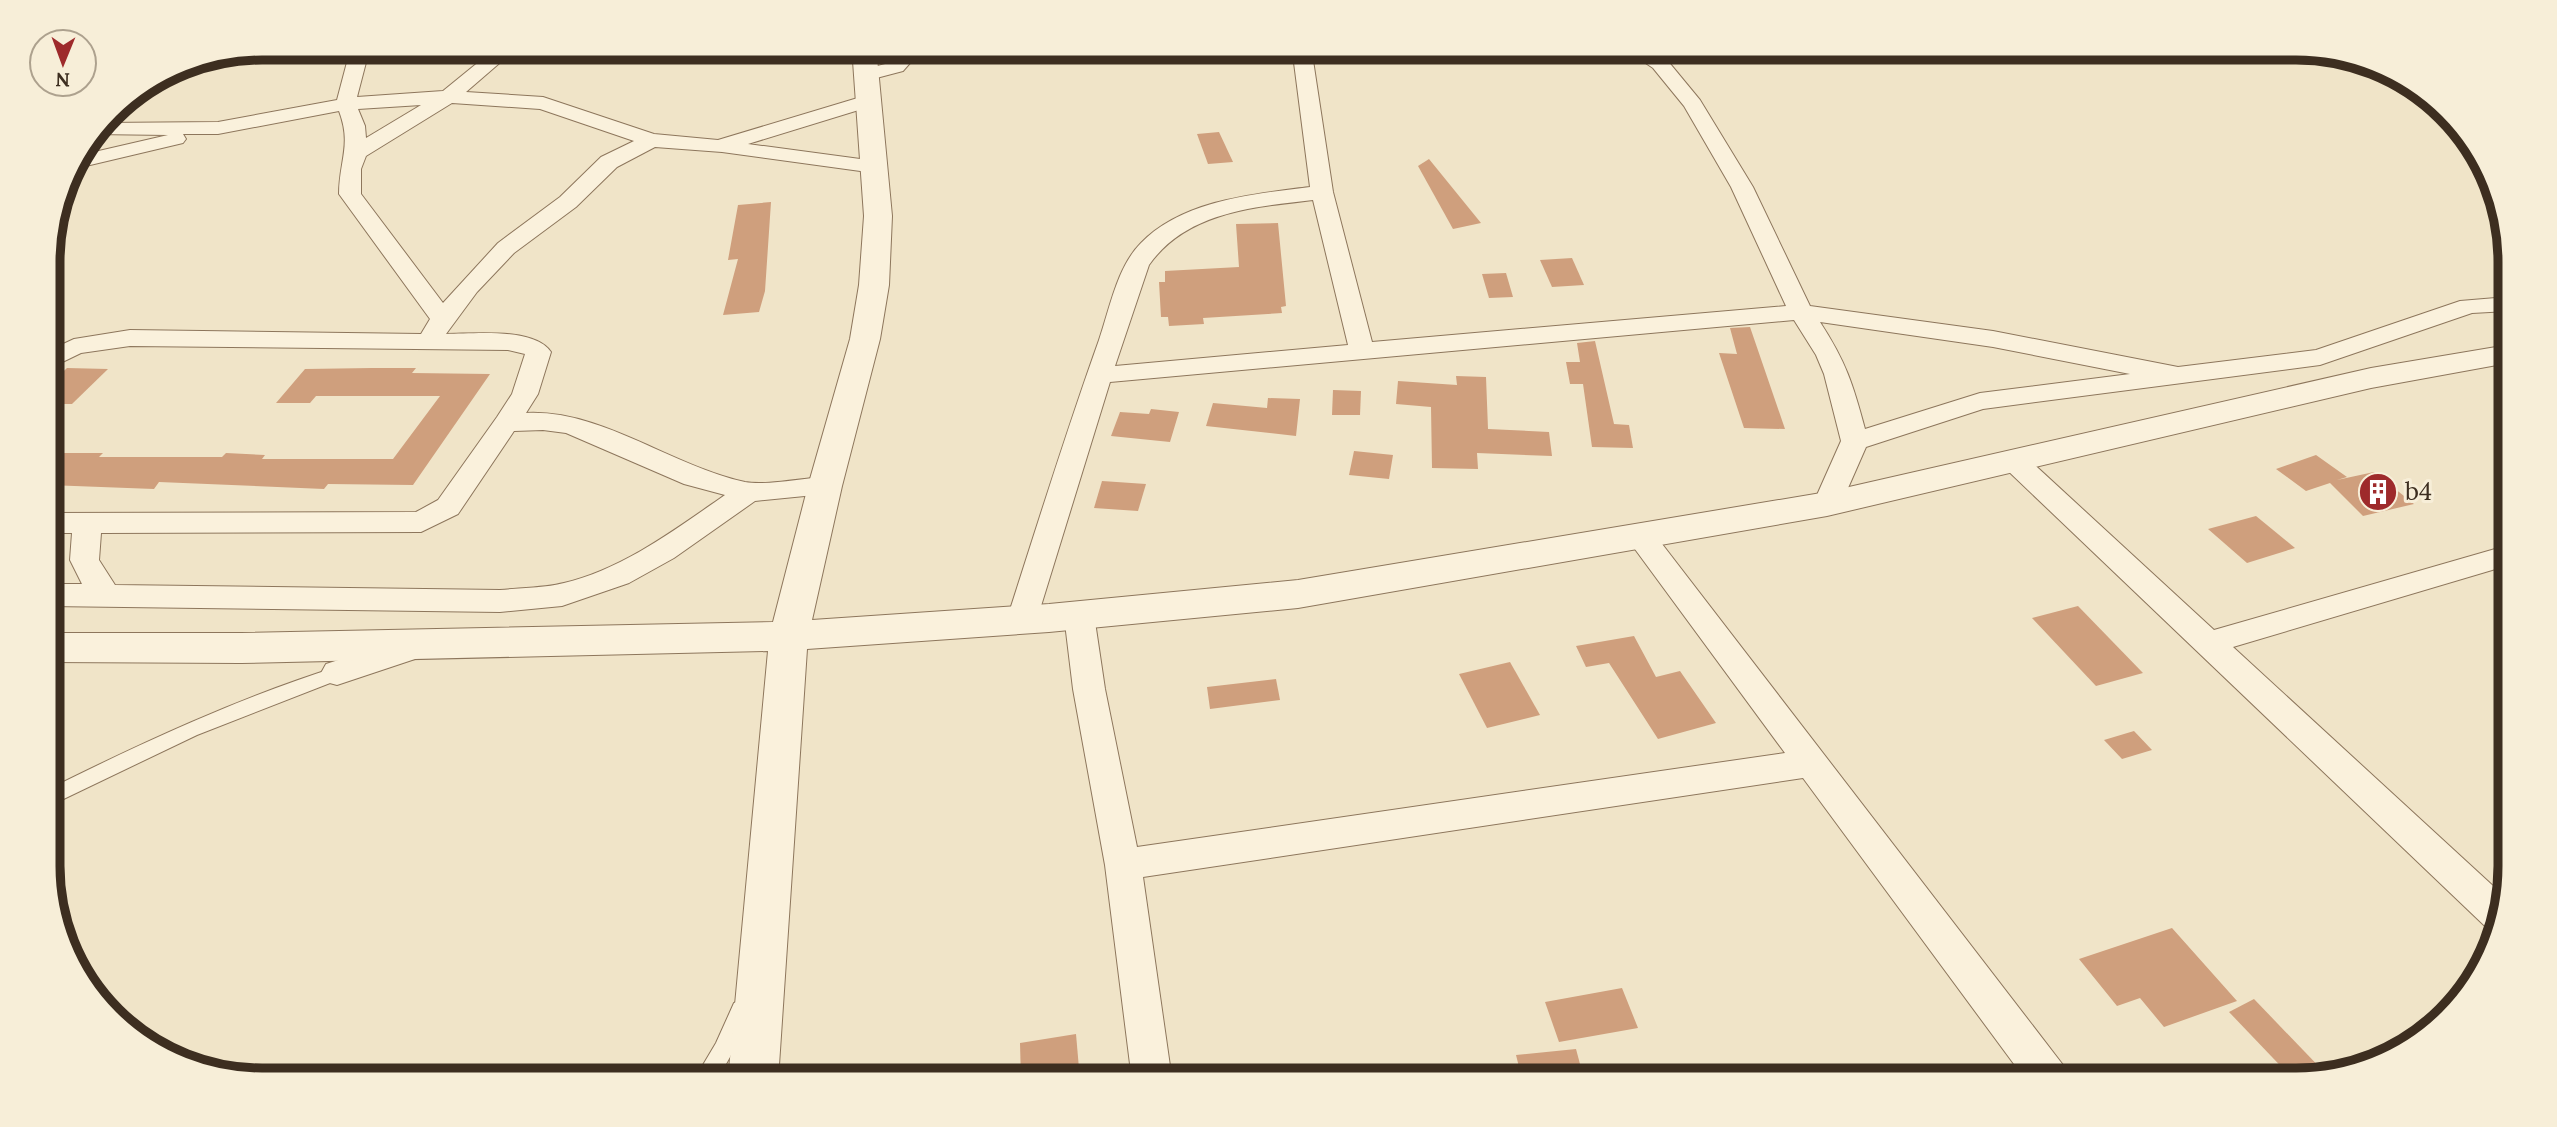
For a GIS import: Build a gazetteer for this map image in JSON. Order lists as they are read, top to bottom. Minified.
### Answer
{"places":{"building":["b4"]},"north":"bottom"}
